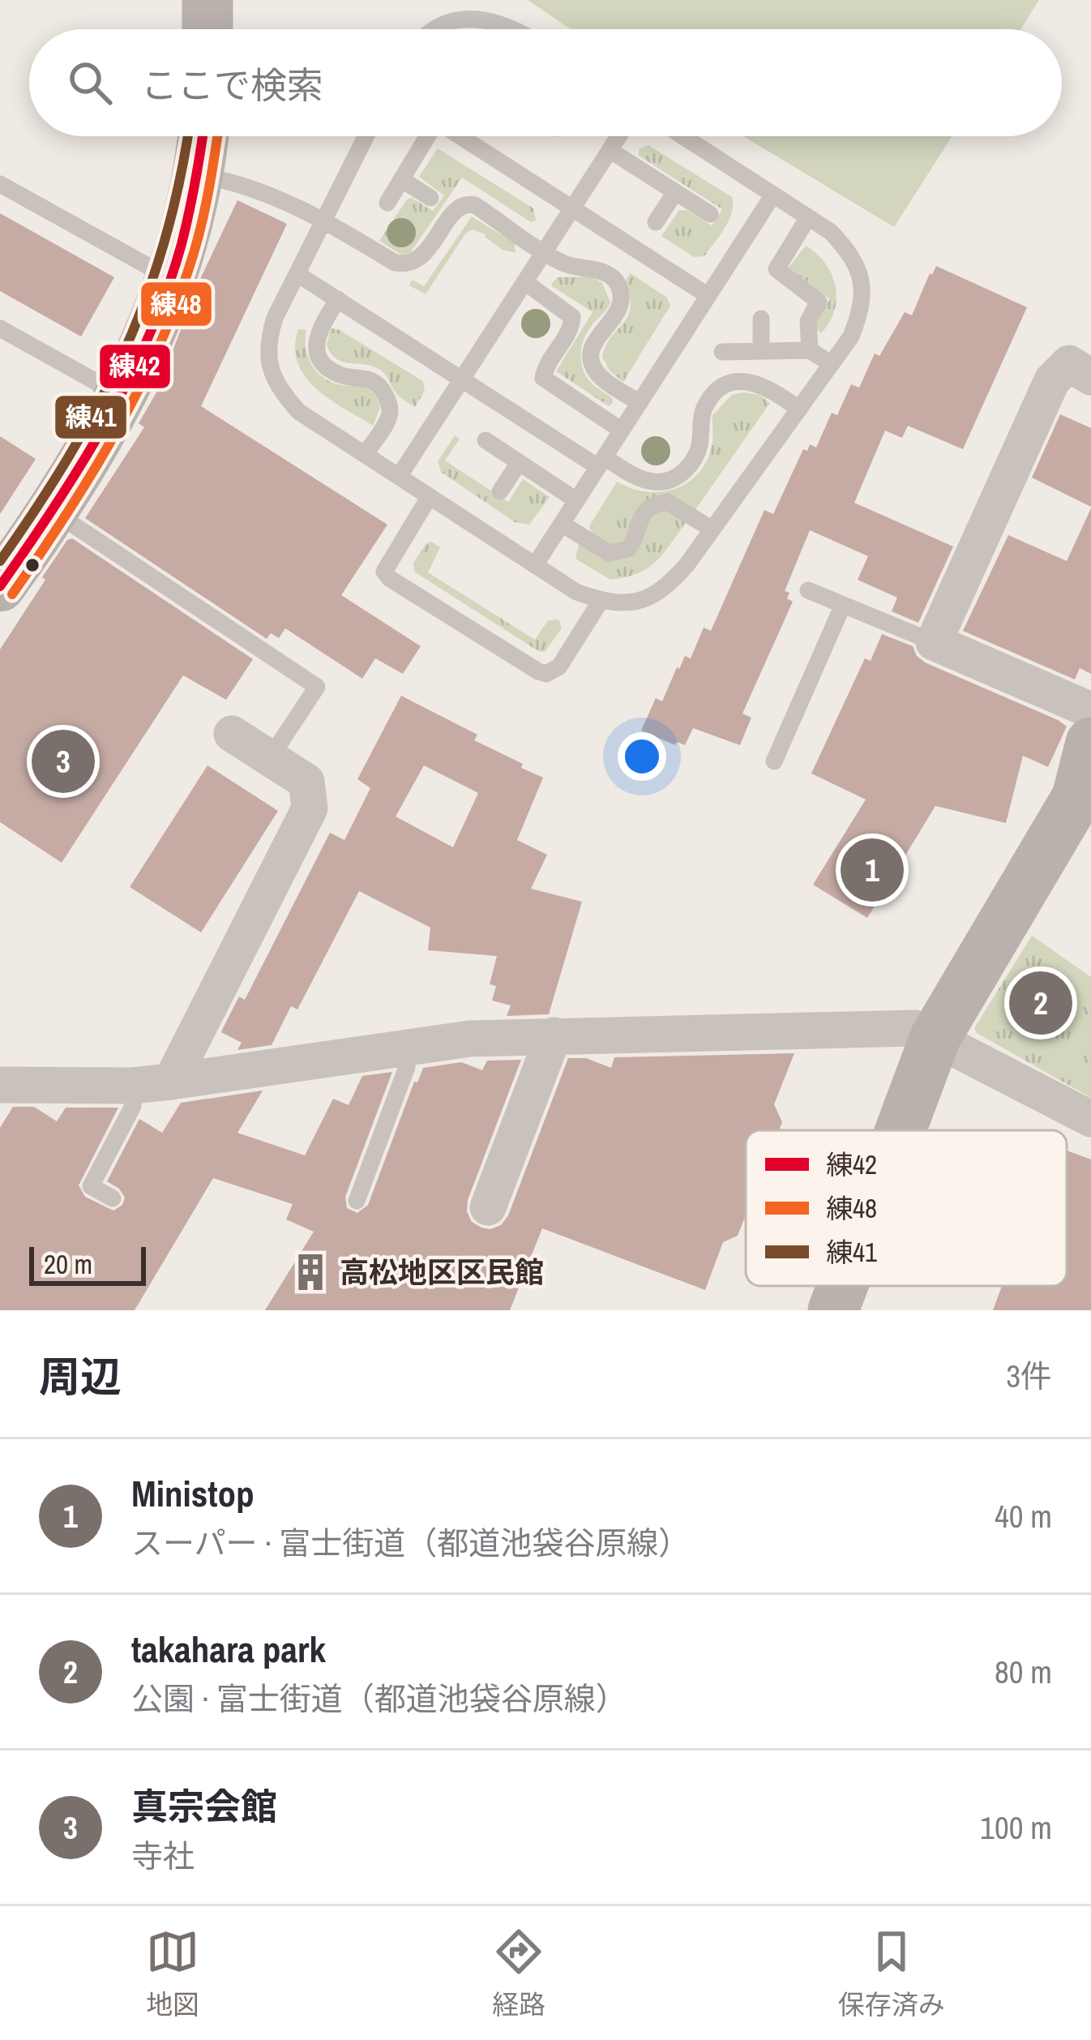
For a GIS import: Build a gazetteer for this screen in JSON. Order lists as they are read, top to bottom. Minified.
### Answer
{"places":{"building":["高松地区区民館"]},"lines":["transit line 練42","transit line 練48","transit line 練41"],"legend":["練42","練48","練41"],"scale_bar":"20 m","page":{"search":"ここで検索","pins":["3","1","2"],"scale":"20 m","heading":["周辺","3件"],"list":[{"mark":"1","name":"Ministop","note":"スーパー · 富士街道（都道池袋谷原線）","value":"40 m"},{"mark":"2","name":"takahara park","note":"公園 · 富士街道（都道池袋谷原線）","value":"80 m"},{"mark":"3","name":"真宗会館","note":"寺社","value":"100 m"}],"nav":["地図","経路","保存済み"]}}
